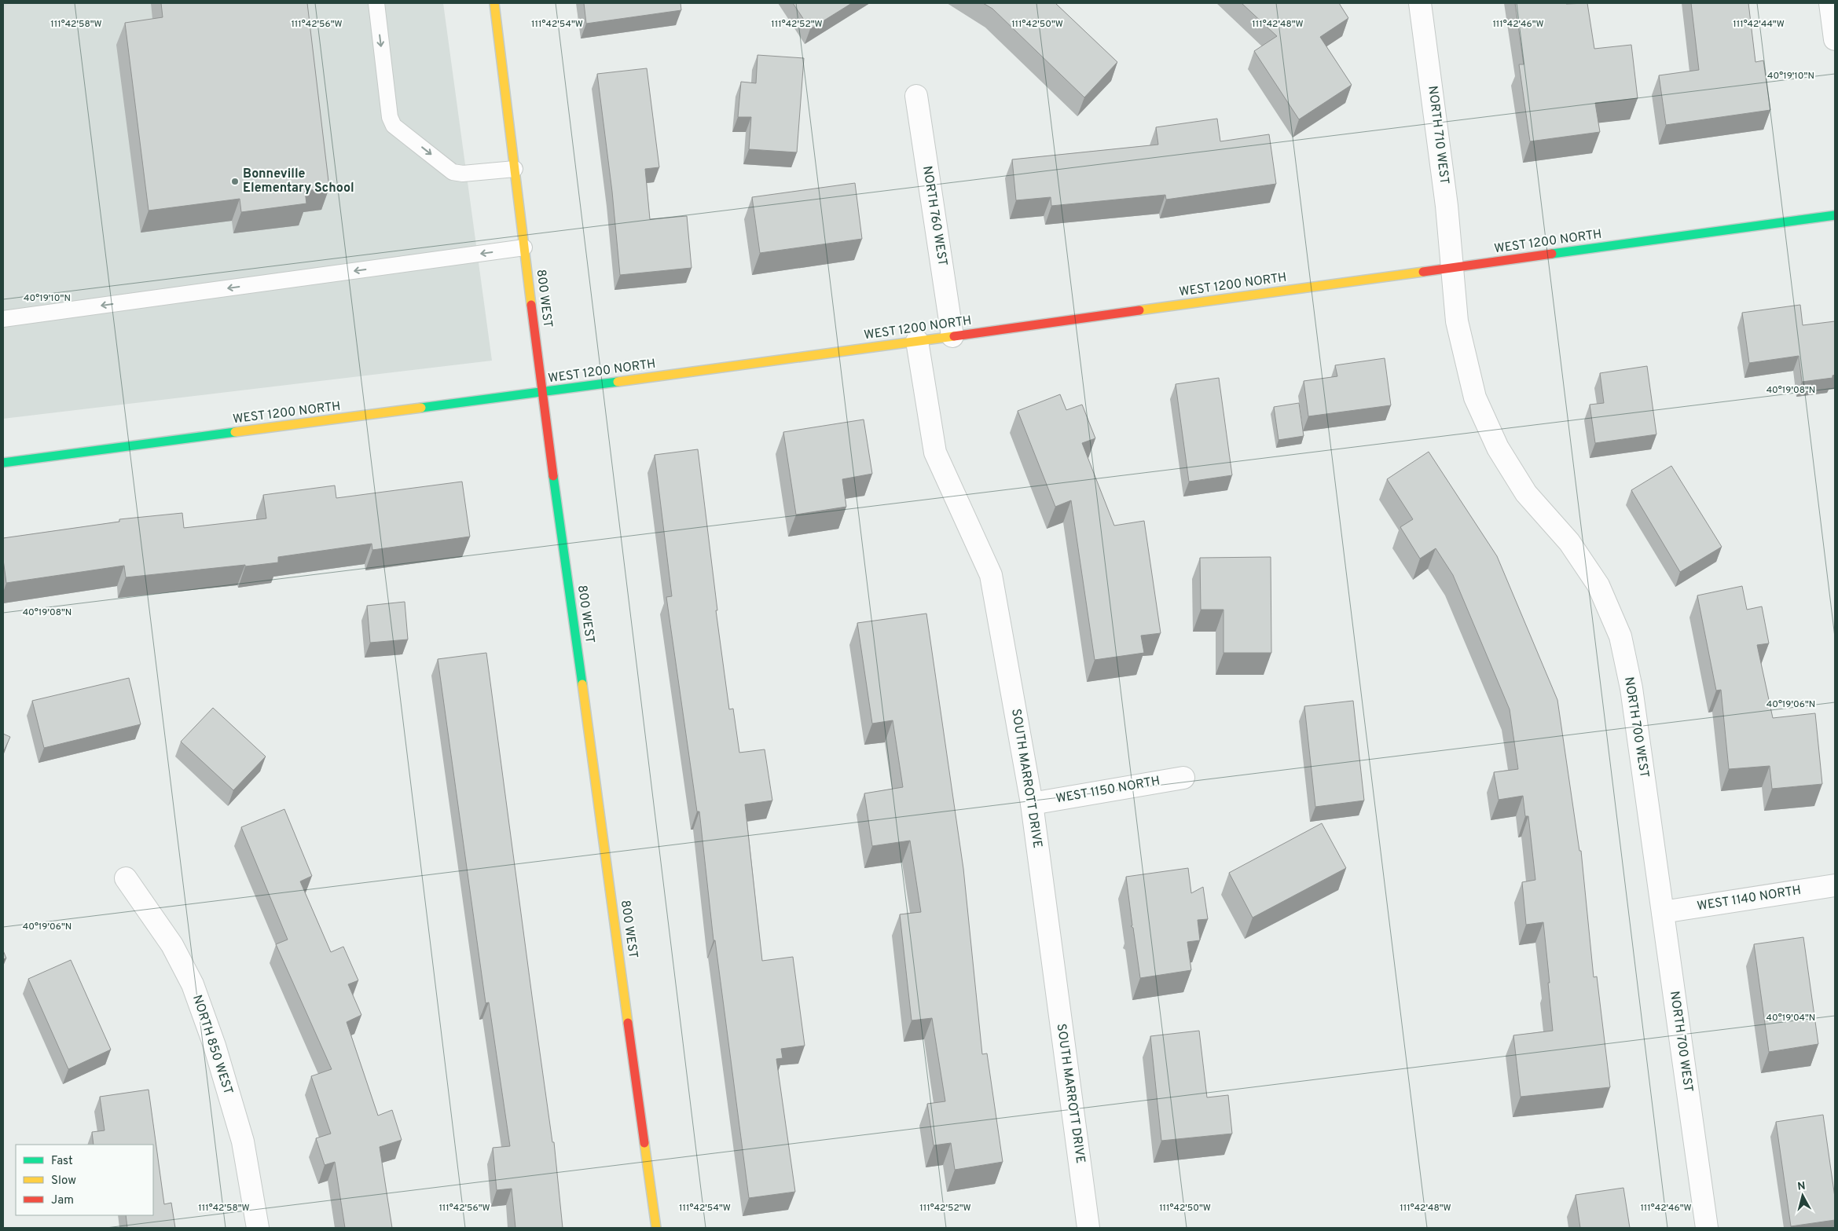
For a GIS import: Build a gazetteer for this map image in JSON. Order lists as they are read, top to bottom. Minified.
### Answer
{"streets":{"street":["NORTH 710 WEST","NORTH 760 WEST","WEST 1200 NORTH","800 WEST","NORTH 700 WEST","SOUTH MARROTT DRIVE","WEST 1150 NORTH","WEST 1140 NORTH","NORTH 850 WEST"]},"crossings":[["NORTH 710 WEST","WEST 1200 NORTH"],["NORTH 710 WEST","NORTH 700 WEST"],["NORTH 760 WEST","WEST 1200 NORTH"],["WEST 1200 NORTH","800 WEST"],["WEST 1200 NORTH","NORTH 700 WEST"],["WEST 1200 NORTH","SOUTH MARROTT DRIVE"],["NORTH 700 WEST","WEST 1140 NORTH"],["SOUTH MARROTT DRIVE","WEST 1150 NORTH"]],"places":["Bonneville Elementary School"],"legend":["Fast","Slow","Jam"],"north":"top","coordinates":["111°42'58\"W","111°42'56\"W","111°42'54\"W","111°42'52\"W","111°42'50\"W","111°42'48\"W","111°42'46\"W","111°42'44\"W","40°19'10\"N","40°19'08\"N","40°19'06\"N","40°19'04\"N"]}
